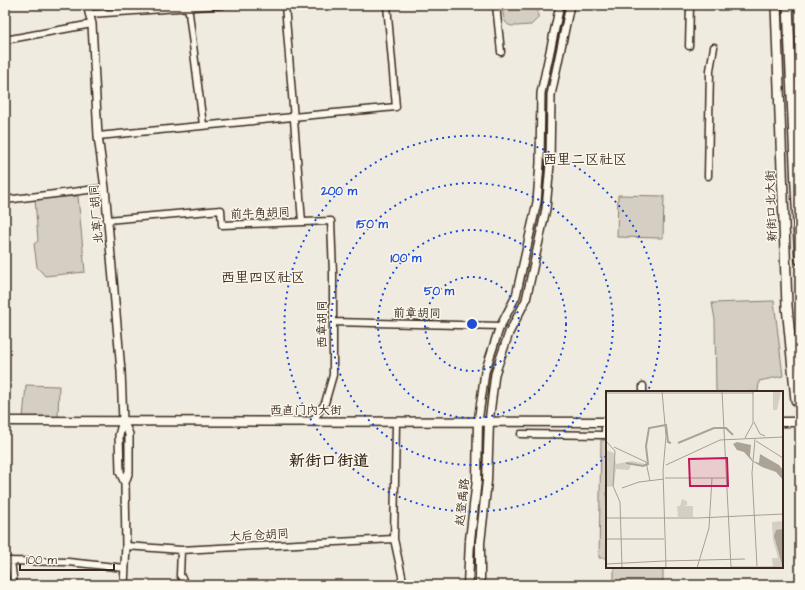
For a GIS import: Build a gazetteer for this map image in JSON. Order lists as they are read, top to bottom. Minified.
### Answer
{"streets":{"main road":["新街口北大街","西直门内大街","赵登禹路"],"street":["前牛角胡同","北草厂胡同","前章胡同","西章胡同","大后仓胡同"]},"crossings":[["前牛角胡同","北草厂胡同"],["前牛角胡同","西章胡同"],["北草厂胡同","西直门内大街"],["北草厂胡同","大后仓胡同"],["前章胡同","西章胡同"],["西章胡同","西直门内大街"],["西直门内大街","赵登禹路"]],"districts":["西里二区社区","西里四区社区","新街口街道"],"scale_bar":"100 m","rings":["200 m","150 m","100 m","50 m"]}
